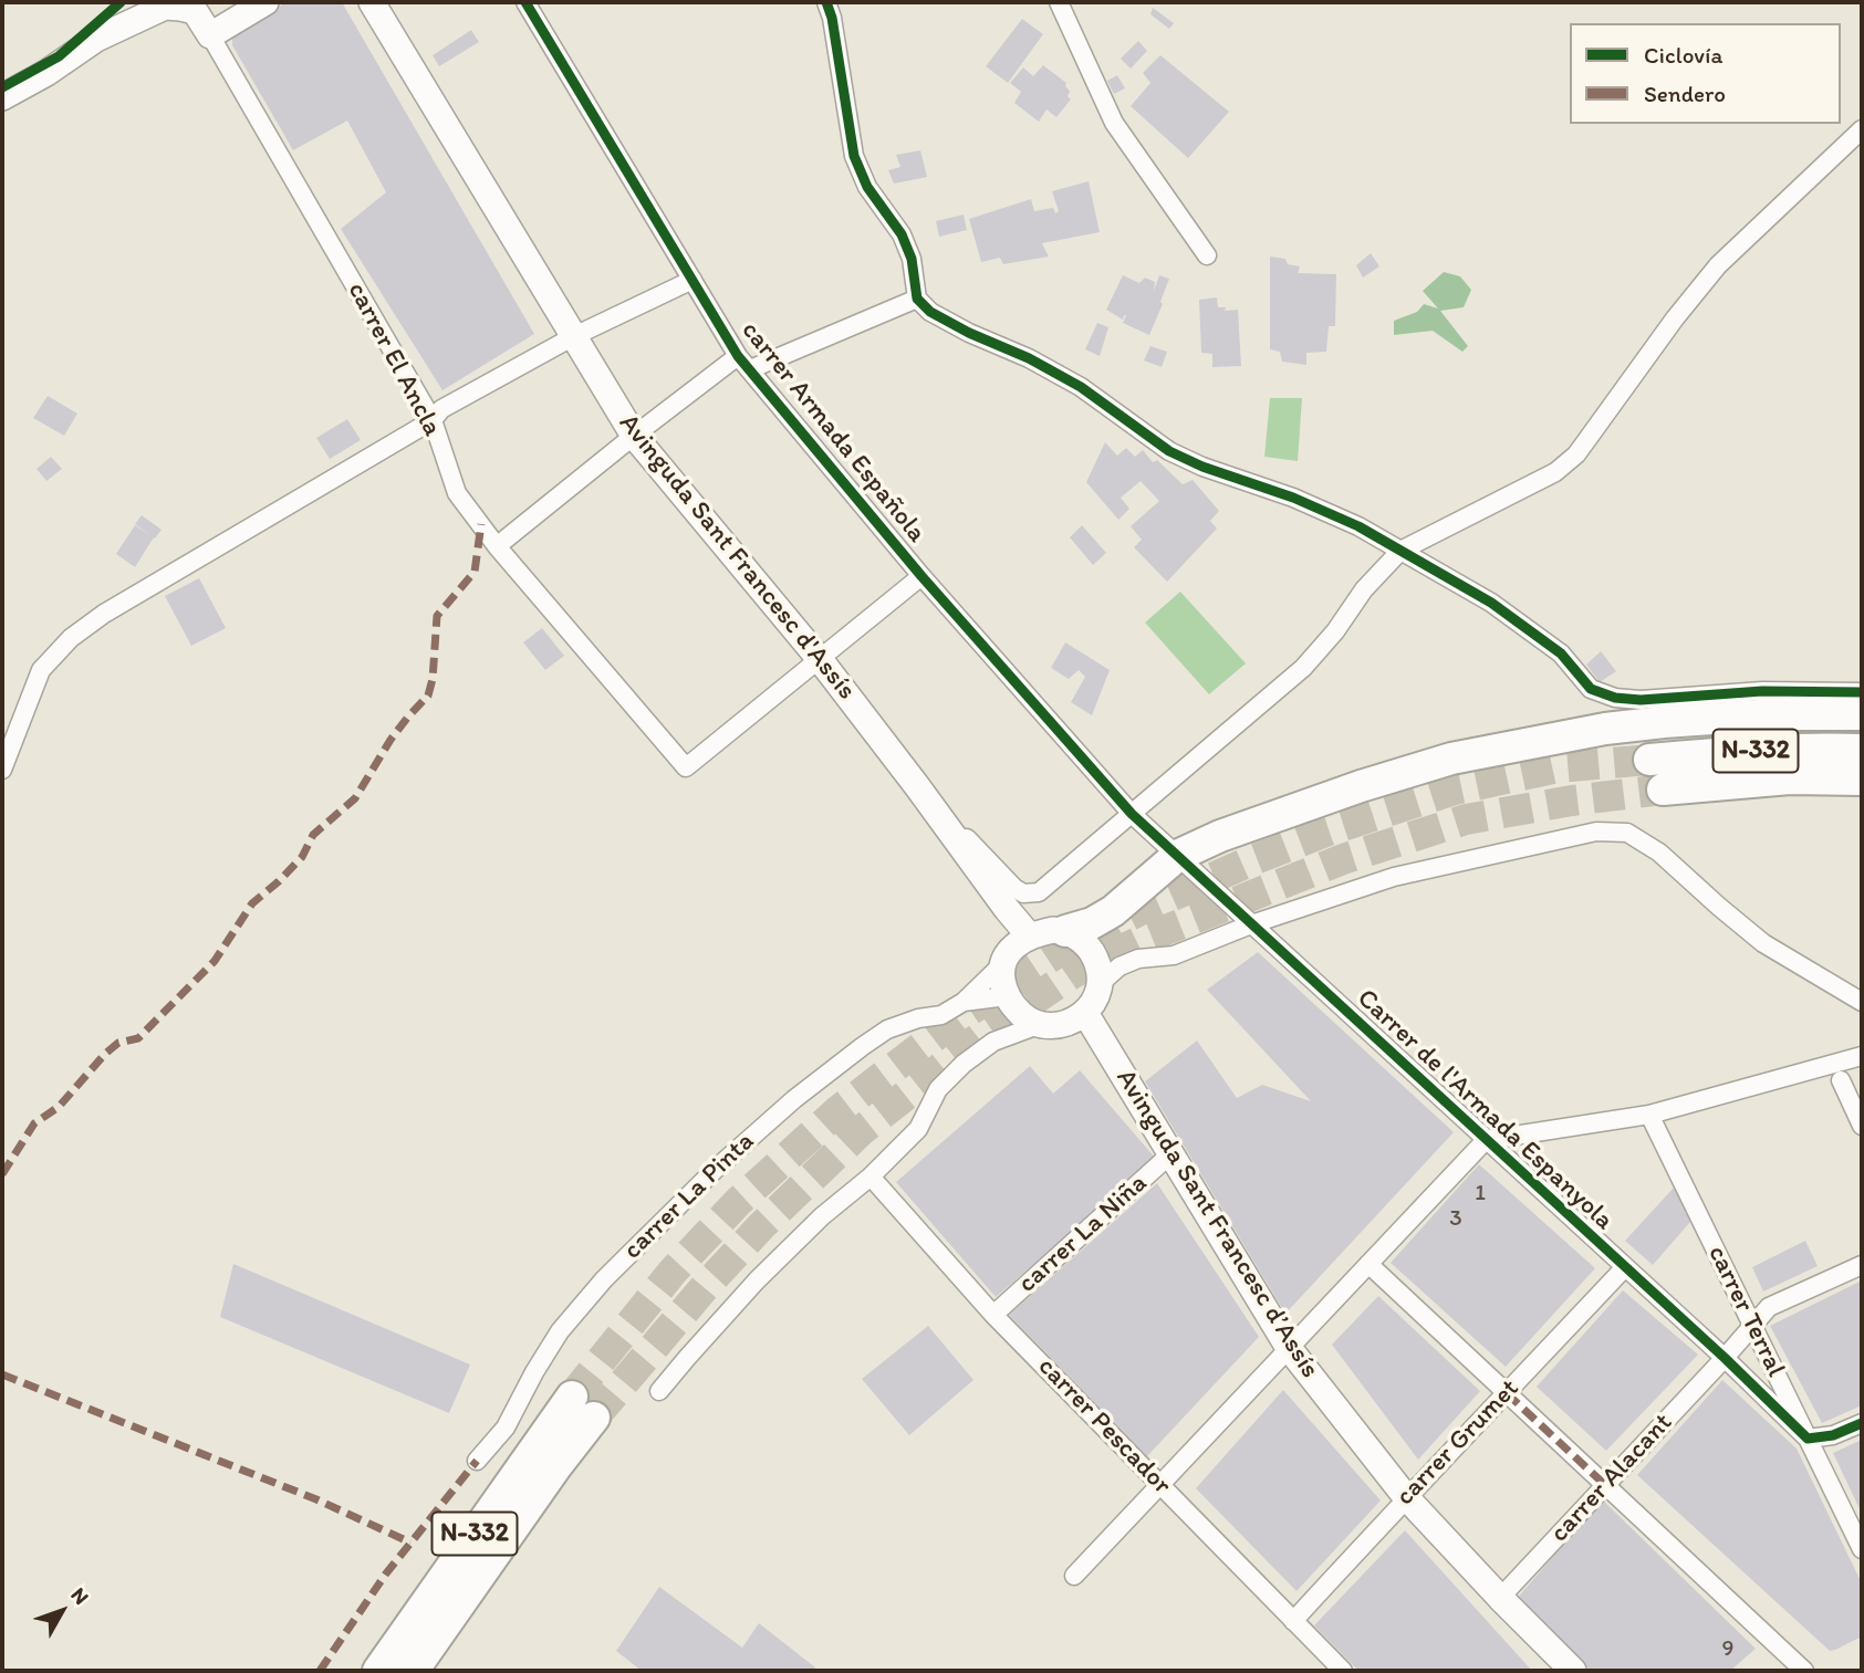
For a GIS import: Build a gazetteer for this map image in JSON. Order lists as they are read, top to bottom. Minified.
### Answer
{"streets":{"highway":["N-332"],"main road":["carrer El Ancla","Avinguda Sant Francesc d'Assís","Avinguda Sant Francesc d’Assís"],"street":["carrer Armada Española","Carrer de l'Armada Espanyola","carrer La Pinta","carrer La Niña","carrer Terral","carrer Pescador","carrer Grumet","carrer Alacant"]},"crossings":[["carrer El Ancla","Avinguda Sant Francesc d'Assís"],["carrer Armada Española","Carrer de l'Armada Espanyola"],["Avinguda Sant Francesc d'Assís","carrer La Pinta"],["Avinguda Sant Francesc d'Assís","Avinguda Sant Francesc d’Assís"],["Carrer de l'Armada Espanyola","carrer Terral"],["Carrer de l'Armada Espanyola","carrer Grumet"],["Carrer de l'Armada Espanyola","carrer Alacant"],["carrer La Pinta","Avinguda Sant Francesc d’Assís"],["Avinguda Sant Francesc d’Assís","carrer La Niña"],["Avinguda Sant Francesc d’Assís","carrer Grumet"],["Avinguda Sant Francesc d’Assís","carrer Alacant"],["carrer La Niña","carrer Pescador"],["carrer Terral","carrer Alacant"],["carrer Pescador","carrer Grumet"]],"house_numbers":["1","3","9"],"legend":["Ciclovía","Sendero"],"north":"top right"}
